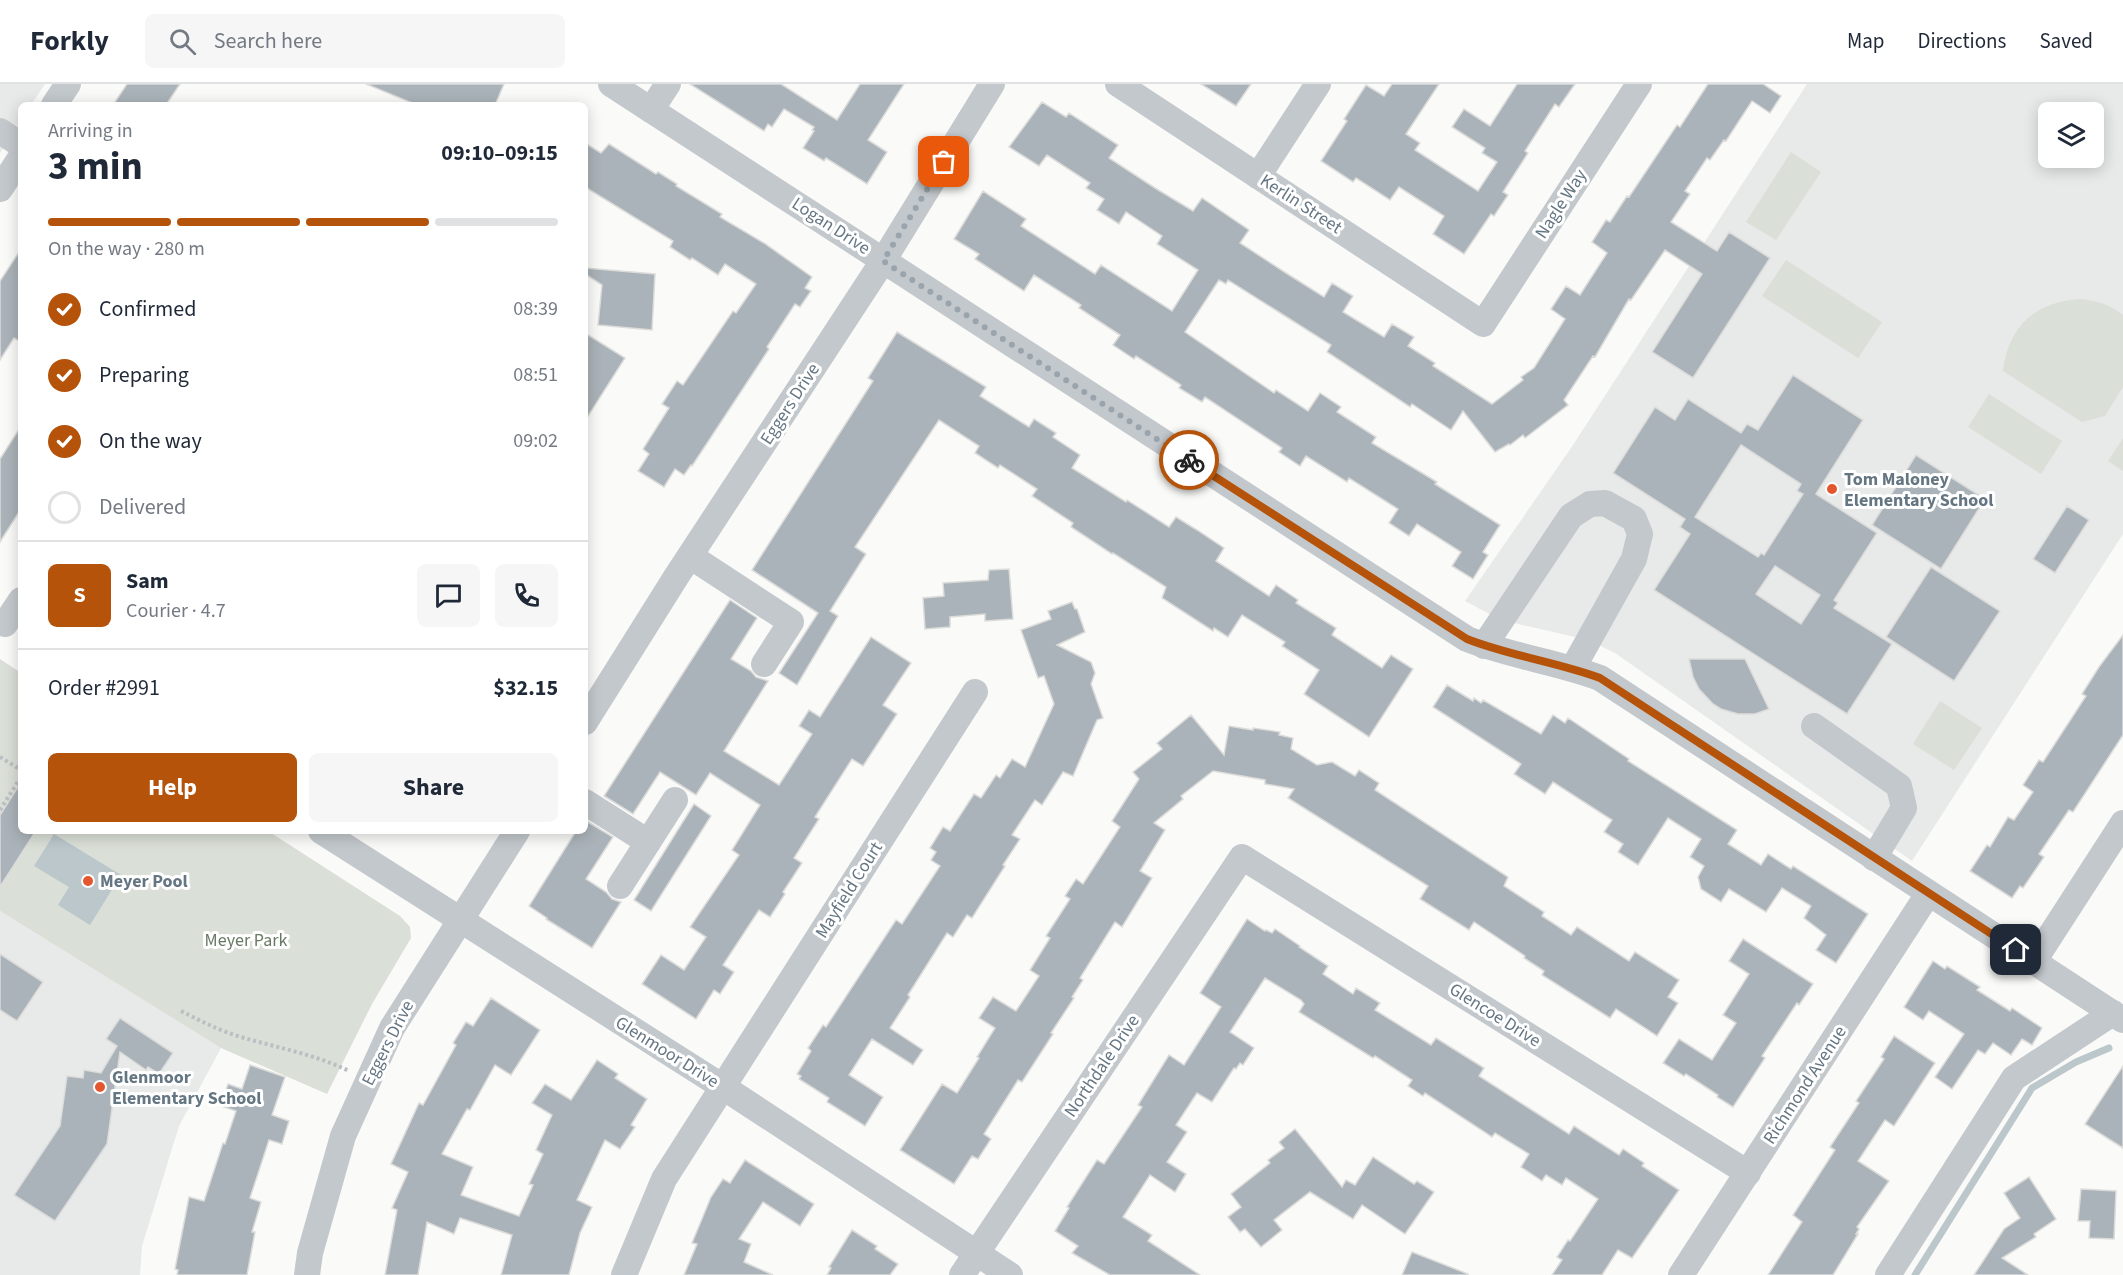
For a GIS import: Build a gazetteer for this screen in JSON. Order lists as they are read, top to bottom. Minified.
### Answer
{"streets":{"street":["Kerlin Street","Nagle Way","Logan Drive","Eggers Drive","Mayfield Court","Glencoe Drive","Glenmoor Drive","Northdale Drive","Richmond Avenue"]},"crossings":[["Kerlin Street","Nagle Way"],["Logan Drive","Eggers Drive"],["Logan Drive","Richmond Avenue"],["Eggers Drive","Glenmoor Drive"],["Mayfield Court","Glenmoor Drive"],["Glencoe Drive","Northdale Drive"],["Glencoe Drive","Richmond Avenue"],["Glenmoor Drive","Northdale Drive"]],"parks":["Meyer Park"],"places":["Tom Maloney Elementary School","Meyer Pool","Glenmoor Elementary School"],"page":{"header":"Forkly","search":"Search here","nav":["Map","Directions","Saved"],"heading":["3 min","Arriving in","09:10–09:15"],"panel":["Sam","Courier · 4.7","Order #2991","$32.15"],"bar":"On the way · 280 m","list":[["Confirmed","08:39"],["Preparing","08:51"],["On the way","09:02"],"Delivered"],"round":"S","buttons":["Help","Share"]}}
